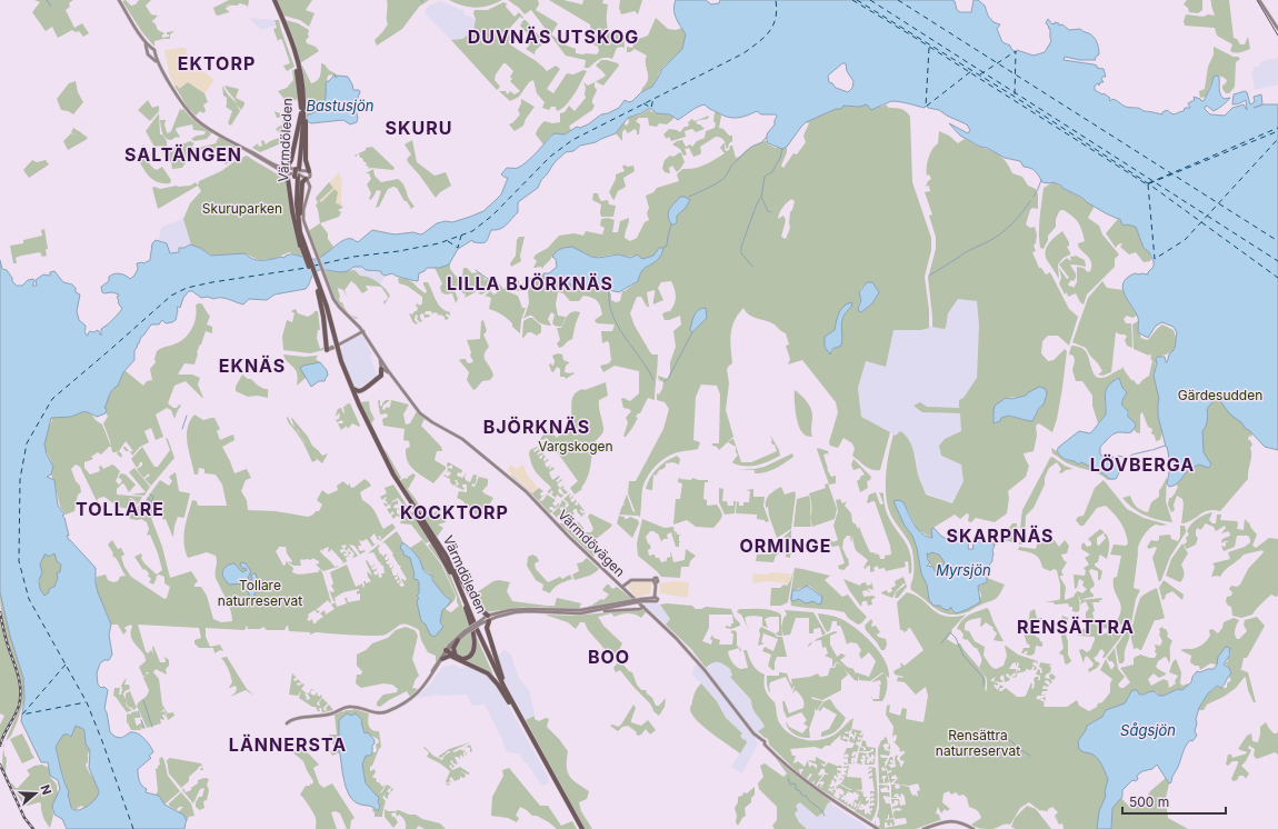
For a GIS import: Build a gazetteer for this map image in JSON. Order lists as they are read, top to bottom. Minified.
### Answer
{"streets":{"highway":["Värmdöleden"],"main road":["Värmdövägen"]},"districts":["DUVNÄS UTSKOG","EKTORP","SKURU","SALTÄNGEN","LILLA BJÖRKNÄS","EKNÄS","BJÖRKNÄS","LÖVBERGA","TOLLARE","KOCKTORP","SKARPNÄS","ORMINGE","RENSÄTTRA","BOO","LÄNNERSTA"],"water":["Bastusjön","Myrsjön","Sågsjön"],"parks":["Skuruparken","Gärdesudden","Vargskogen","Tollare naturreservat","Rensättra naturreservat"],"scale_bar":"500 m","north":"right"}
